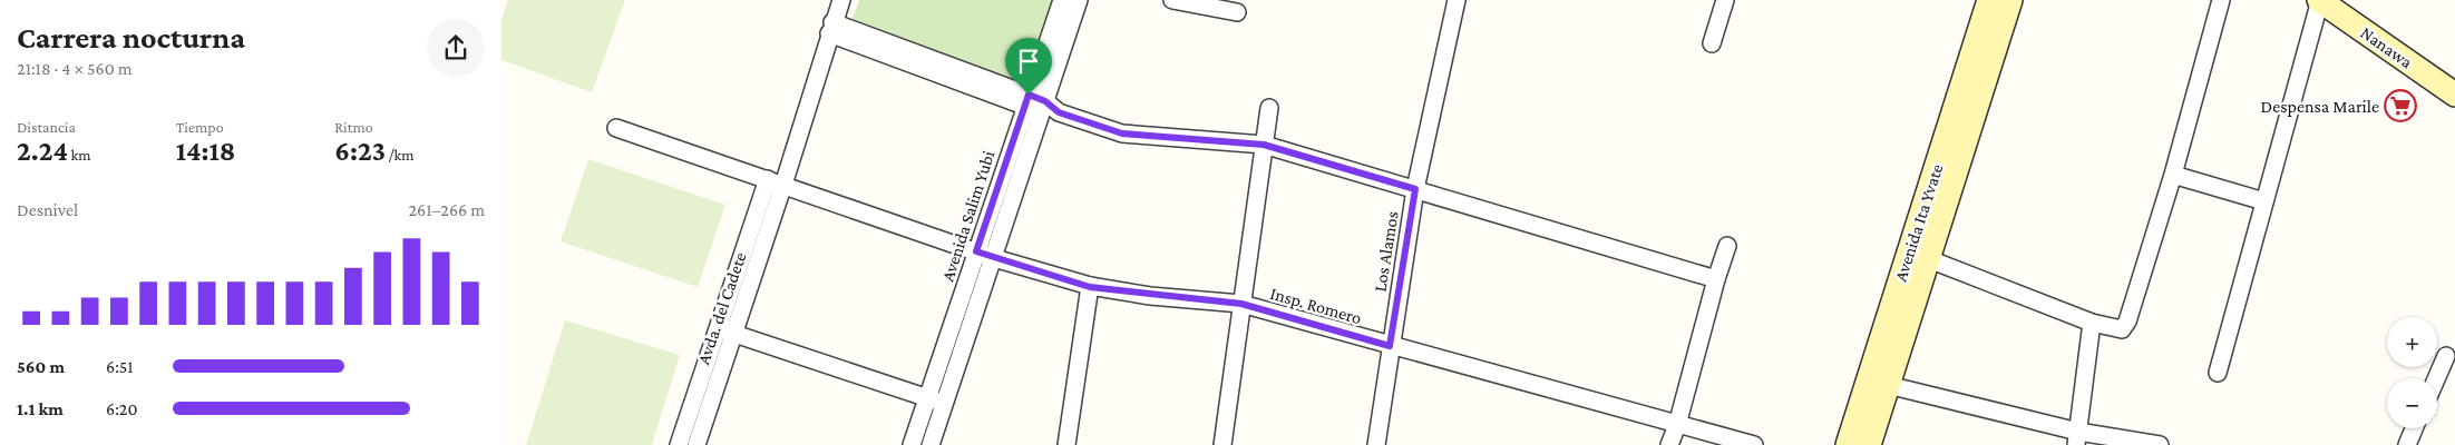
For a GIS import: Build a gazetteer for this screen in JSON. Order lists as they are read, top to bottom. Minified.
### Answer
{"streets":{"street":["Nanawa","Avenida Salim Yubi","Avenida Ita Yvate","Los Alamos","Insp. Romero","Avda. del Cadete"]},"crossings":[["Avenida Salim Yubi","Insp. Romero"],["Los Alamos","Insp. Romero"],["Insp. Romero","Avda. del Cadete"]],"places":{"supermarket":["Despensa Marile"]},"page":{"heading":["Carrera nocturna","21:18 · 4 × 560 m"],"stats":[["Distancia","2.24 km"],["Tiempo","14:18"],["Ritmo","6:23 /km"]],"chart":["Desnivel","261–266 m"],"map_buttons":["+","−"],"list":[{"name":"560 m","note":"6:51"},{"name":"1.1 km","note":"6:20"}]}}
